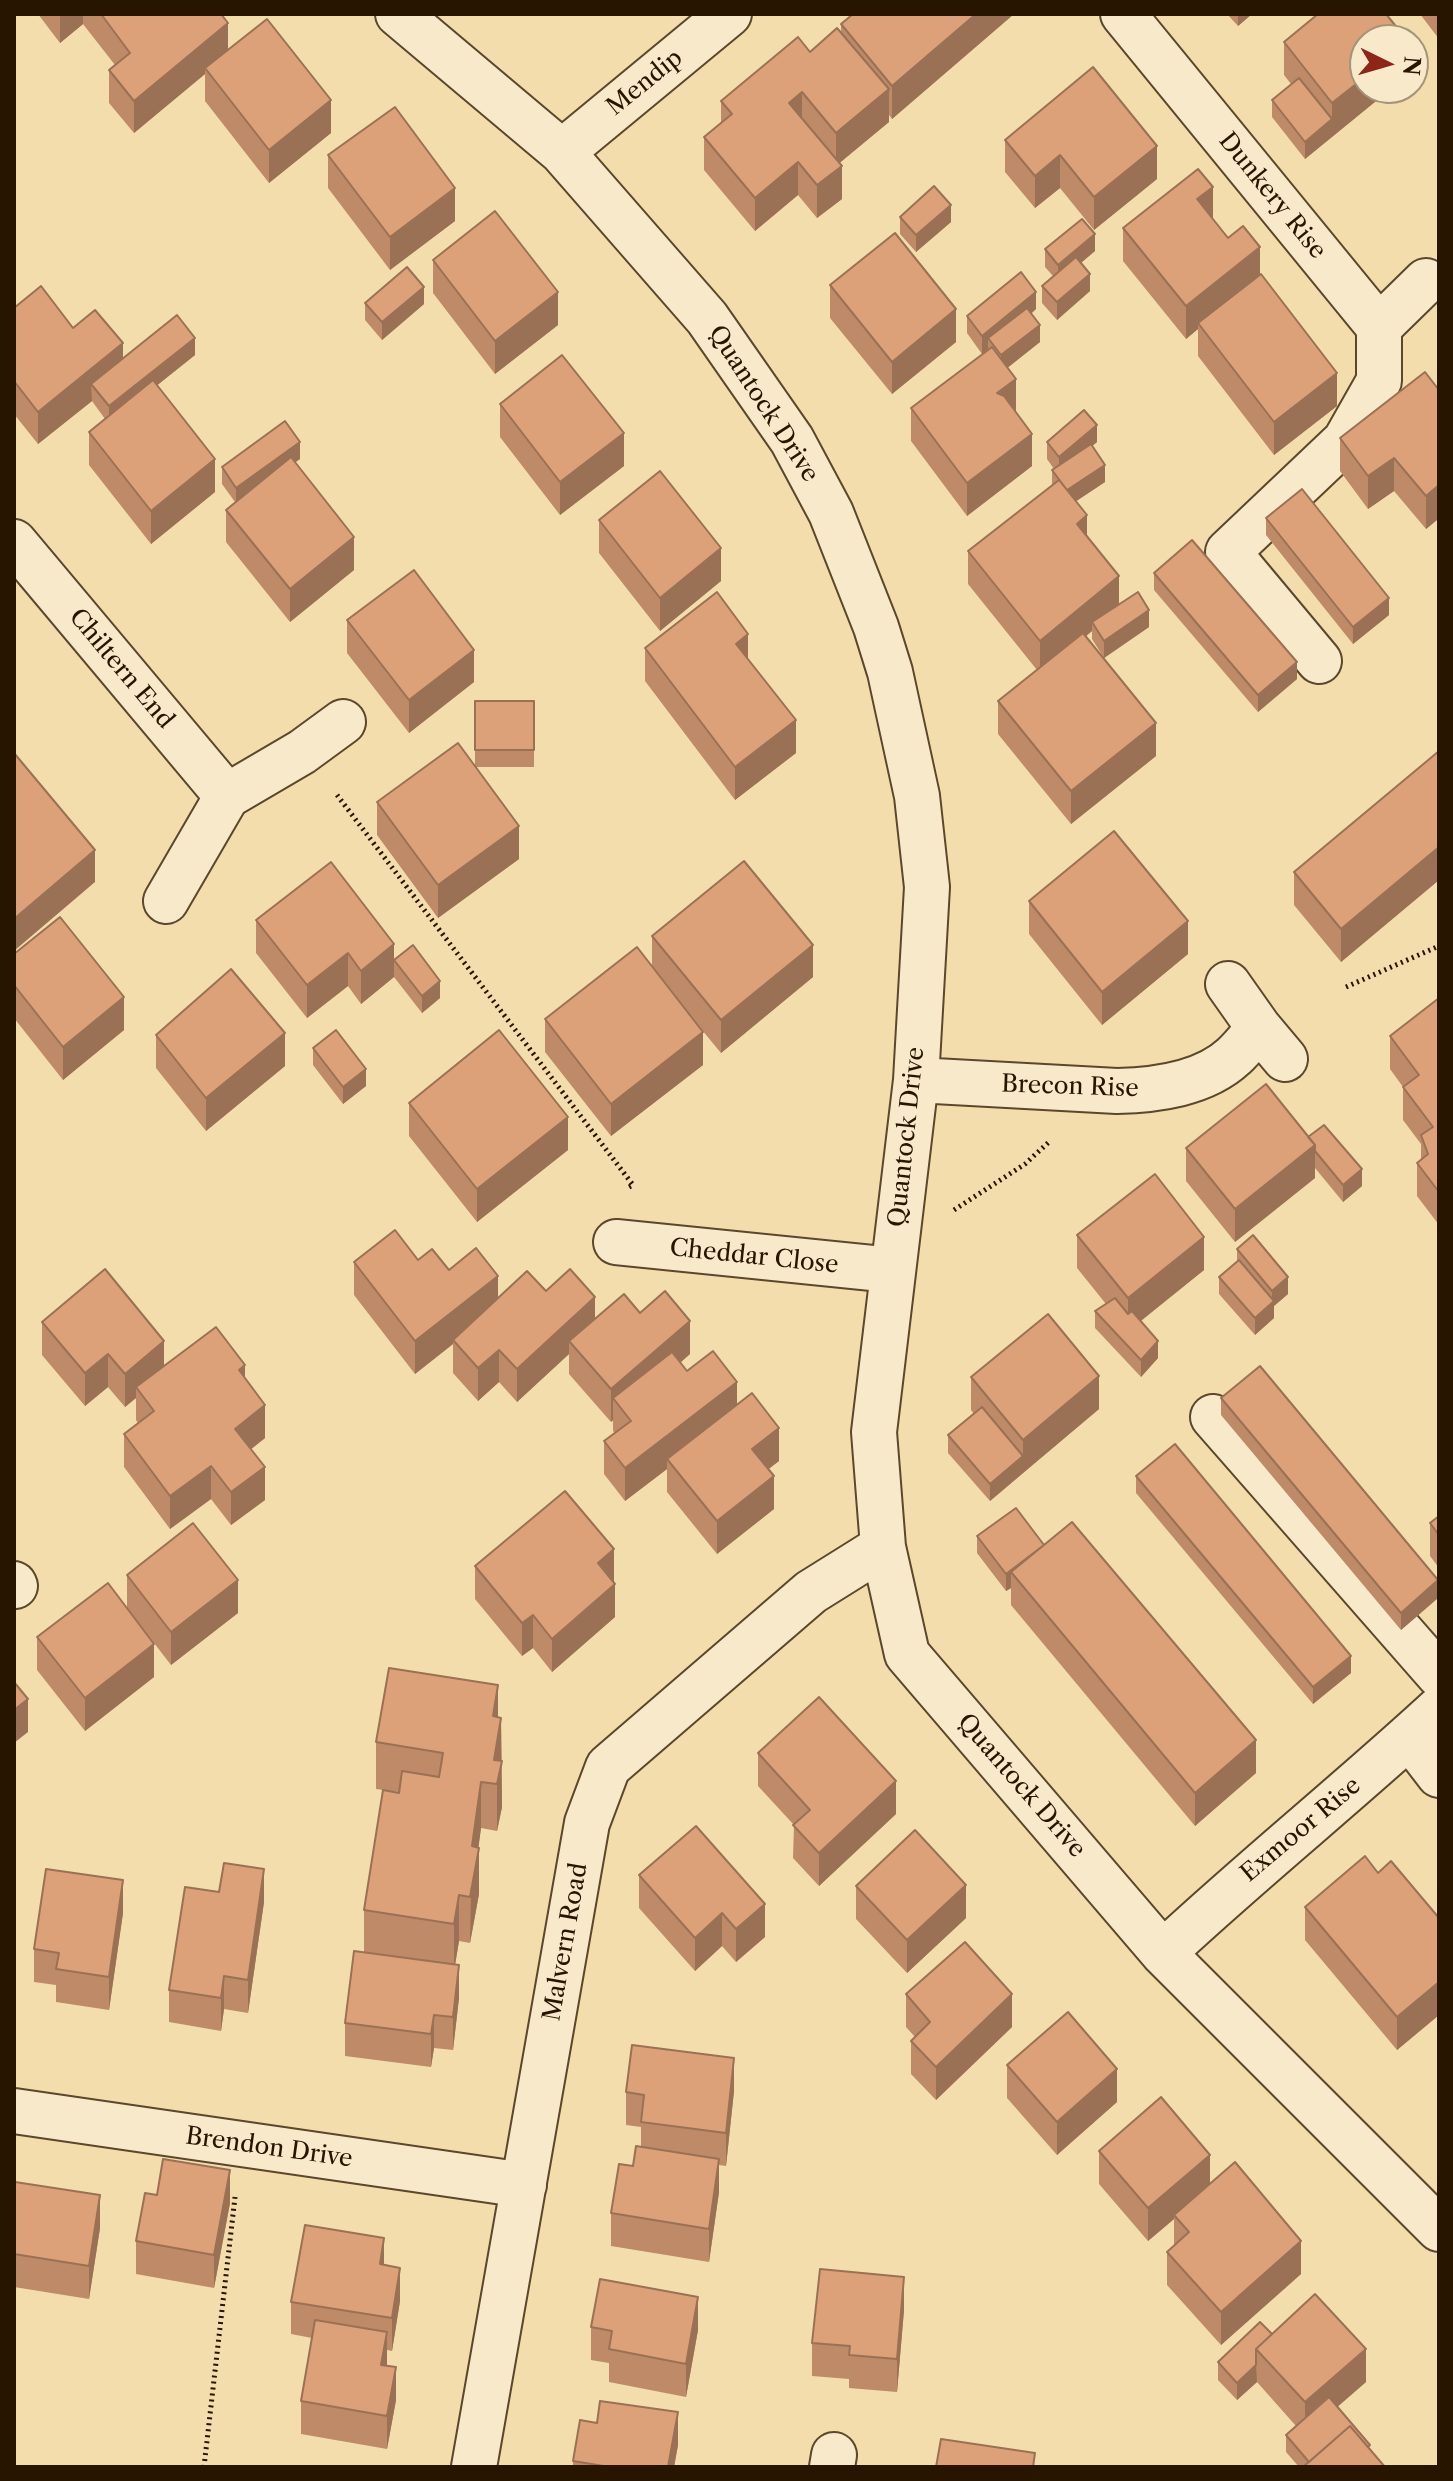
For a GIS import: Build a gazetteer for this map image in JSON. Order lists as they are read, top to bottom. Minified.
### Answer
{"streets":{"street":["Mendip","Dunkery Rise","Quantock Drive","Chiltern End","Brecon Rise","Cheddar Close","Exmoor Rise","Malvern Road","Brendon Drive"]},"crossings":[["Mendip","Quantock Drive"],["Quantock Drive","Brecon Rise"],["Quantock Drive","Cheddar Close"],["Quantock Drive","Exmoor Rise"],["Quantock Drive","Malvern Road"],["Malvern Road","Brendon Drive"]],"north":"right"}
